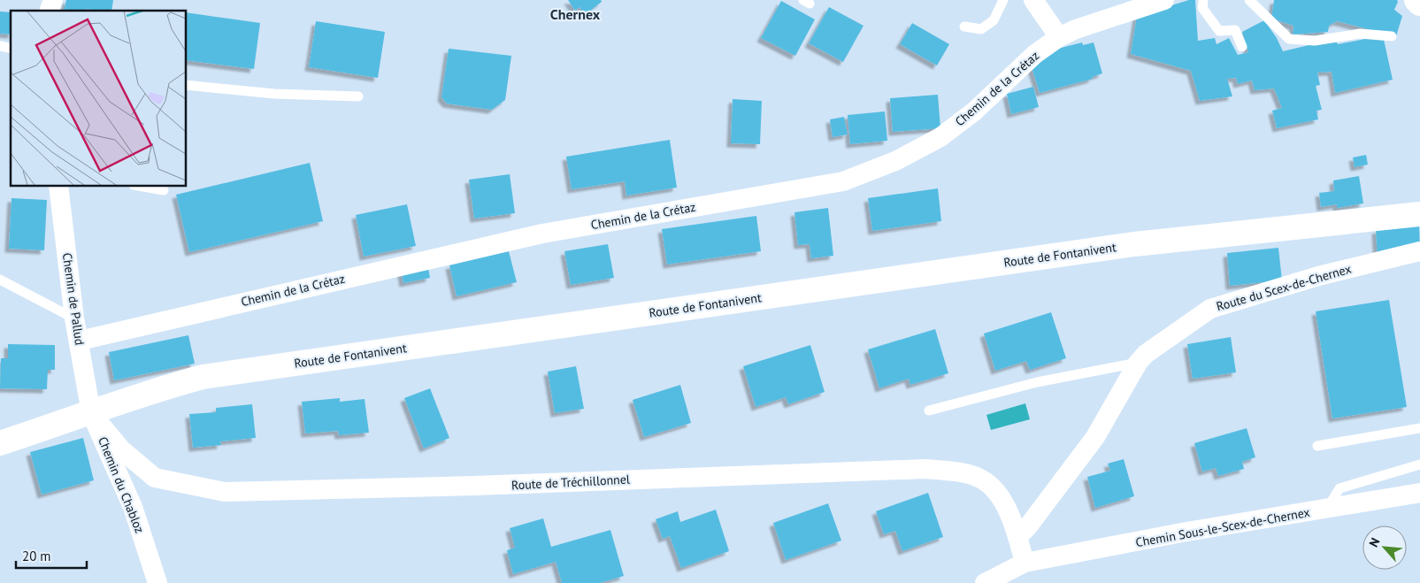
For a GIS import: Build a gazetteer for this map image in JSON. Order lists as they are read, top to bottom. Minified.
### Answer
{"streets":{"street":["Chemin de la Crétaz","Route de Fontanivent","Route du Scex-de-Chernex","Chemin de Pallud","Route de Tréchillonnel","Chemin du Chabloz","Chemin Sous-le-Scex-de-Chernex"]},"crossings":[["Chemin de la Crétaz","Chemin de Pallud"],["Route de Fontanivent","Chemin de Pallud"],["Route de Fontanivent","Route de Tréchillonnel"],["Route de Fontanivent","Chemin du Chabloz"],["Route du Scex-de-Chernex","Route de Tréchillonnel"],["Chemin de Pallud","Route de Tréchillonnel"],["Chemin de Pallud","Chemin du Chabloz"],["Route de Tréchillonnel","Chemin du Chabloz"],["Route de Tréchillonnel","Chemin Sous-le-Scex-de-Chernex"]],"districts":["Chernex"],"scale_bar":"20 m","north":"top left"}
